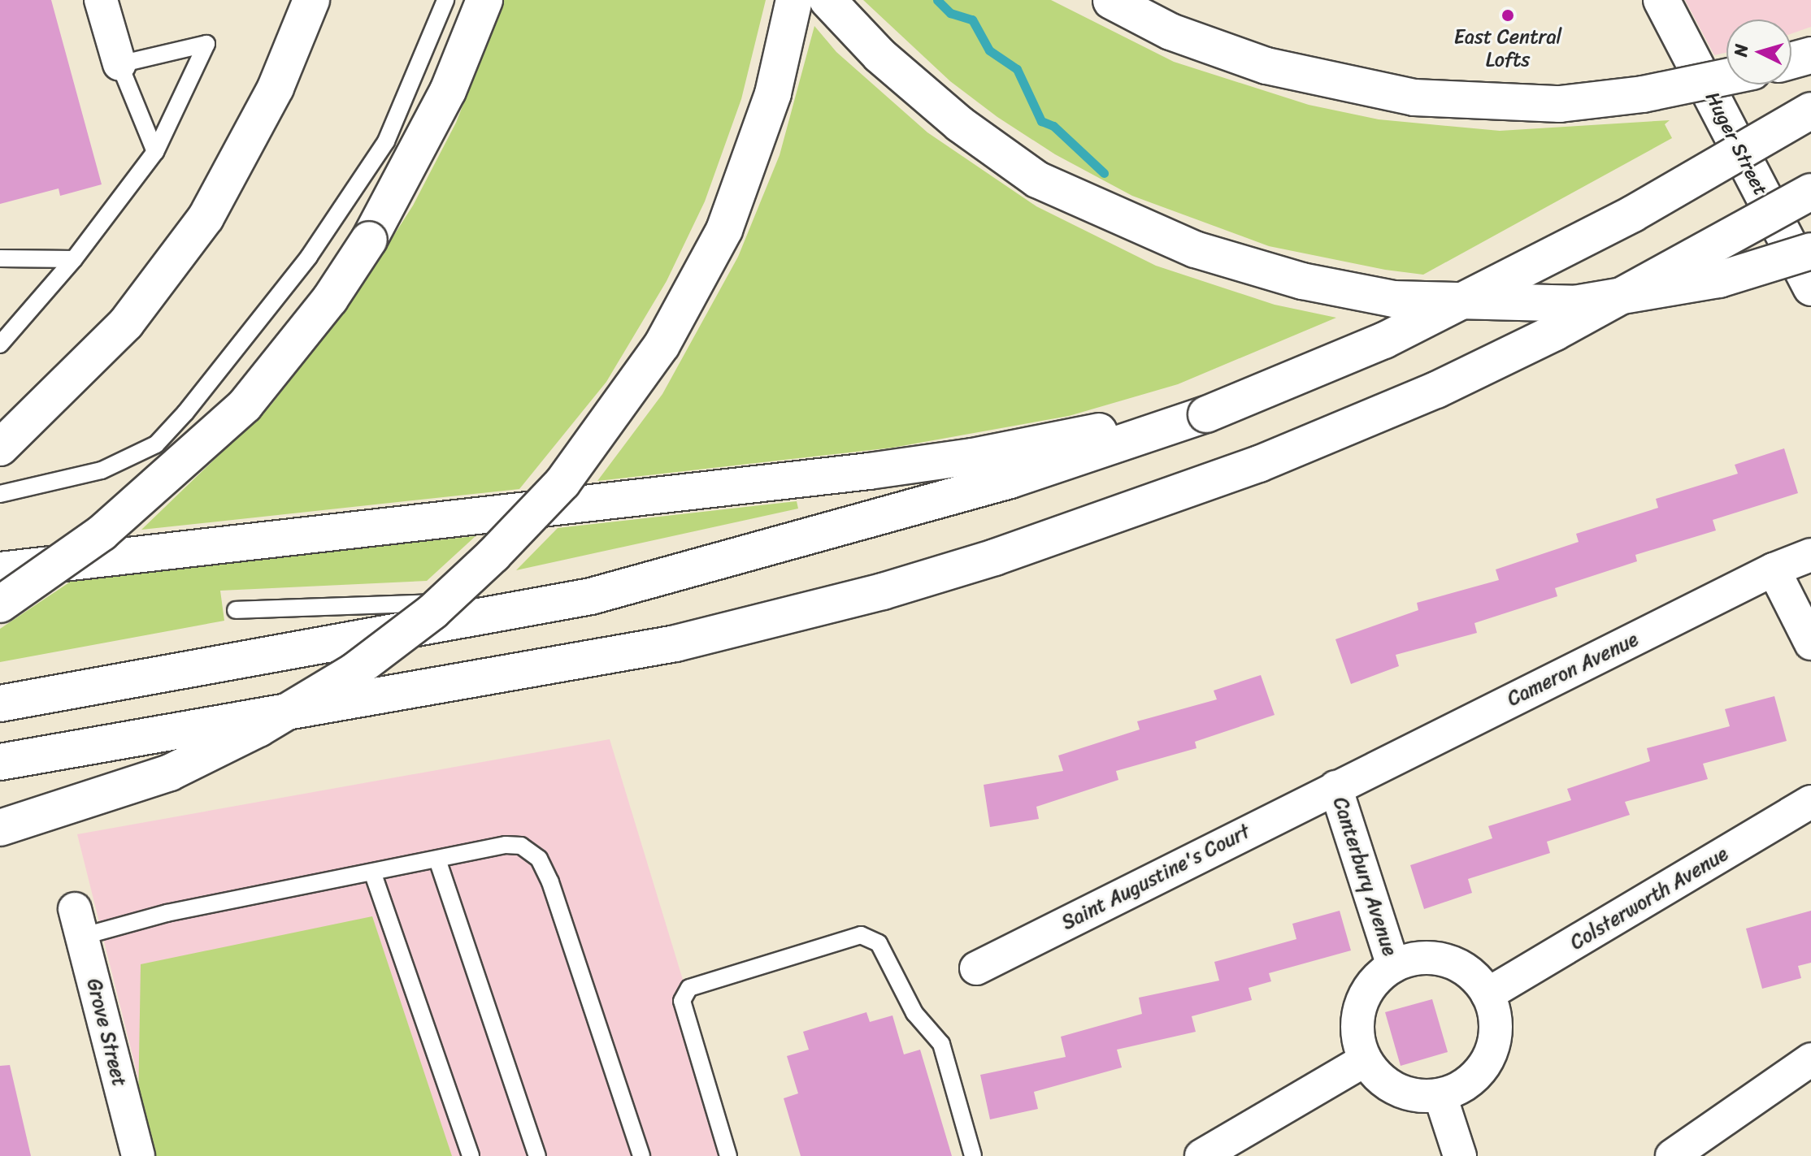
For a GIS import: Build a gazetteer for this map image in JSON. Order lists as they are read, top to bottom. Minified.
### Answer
{"streets":{"main road":["Huger Street"],"street":["Cameron Avenue","Canterbury Avenue","Saint Augustine's Court","Colsterworth Avenue","Grove Street"]},"crossings":[["Cameron Avenue","Canterbury Avenue"],["Cameron Avenue","Saint Augustine's Court"],["Canterbury Avenue","Saint Augustine's Court"],["Canterbury Avenue","Colsterworth Avenue"]],"places":["East Central Lofts"],"north":"left"}
